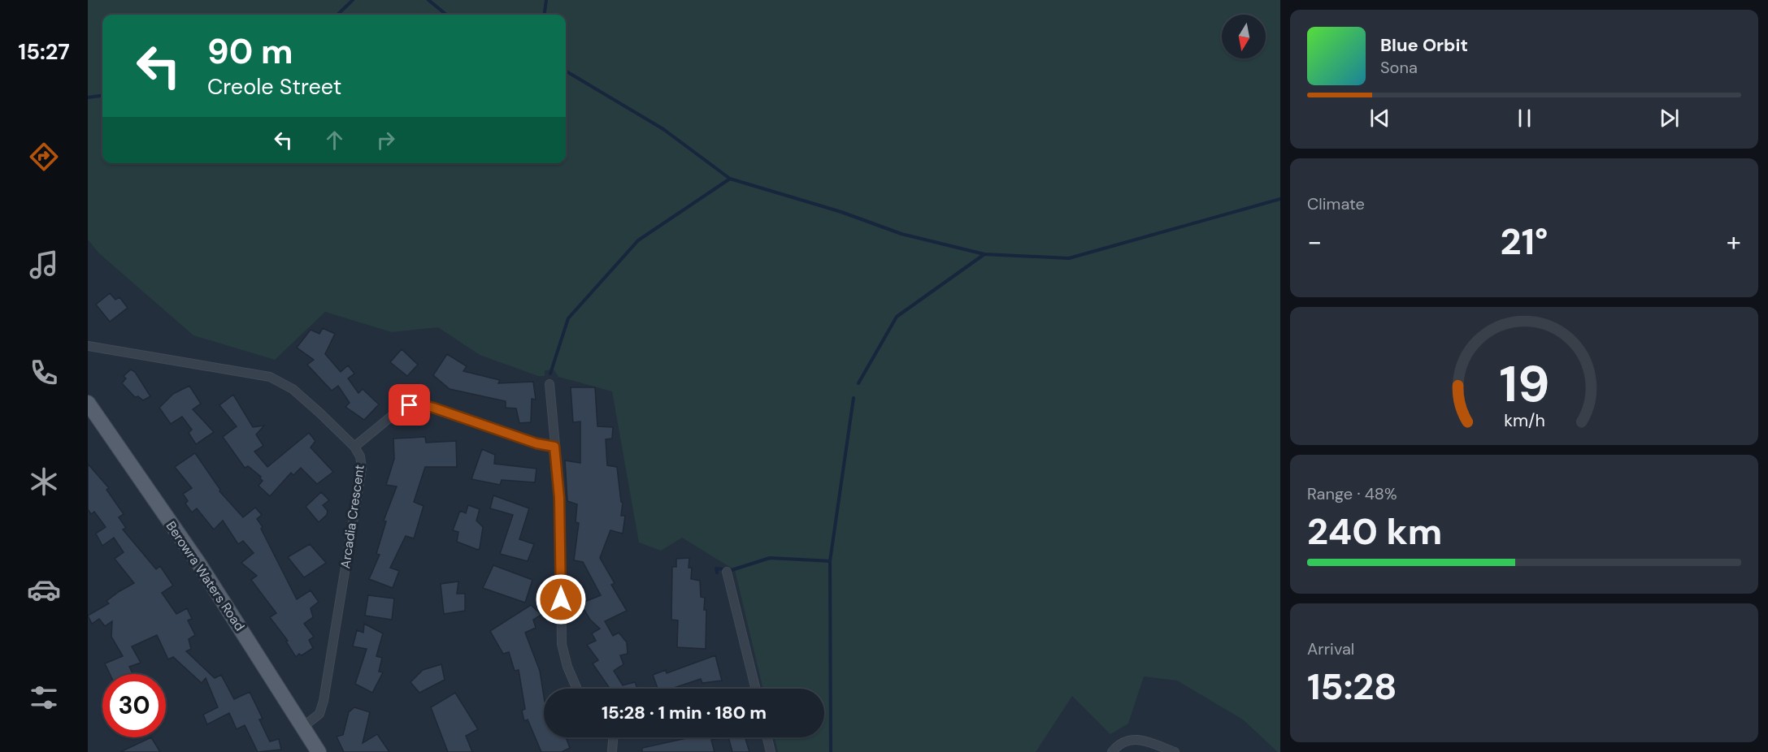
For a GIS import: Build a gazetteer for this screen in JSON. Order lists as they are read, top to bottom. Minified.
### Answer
{"streets":{"main road":["Berowra Waters Road"],"street":["Arcadia Crescent"]},"crossings":[["Arcadia Crescent","Berowra Waters Road"]],"north":"bottom","page":{"tabs":"15:27","turn":["90 m","Creole Street"],"song":["Blue Orbit","Sona"],"tile":["Climate",["Range · 48%","240 km"],["Arrival","15:28"]],"heat":["−","21°","+"],"limit":"30","trip":"15:28 · 1 min · 180 m","gauge":["19","km/h"]}}
